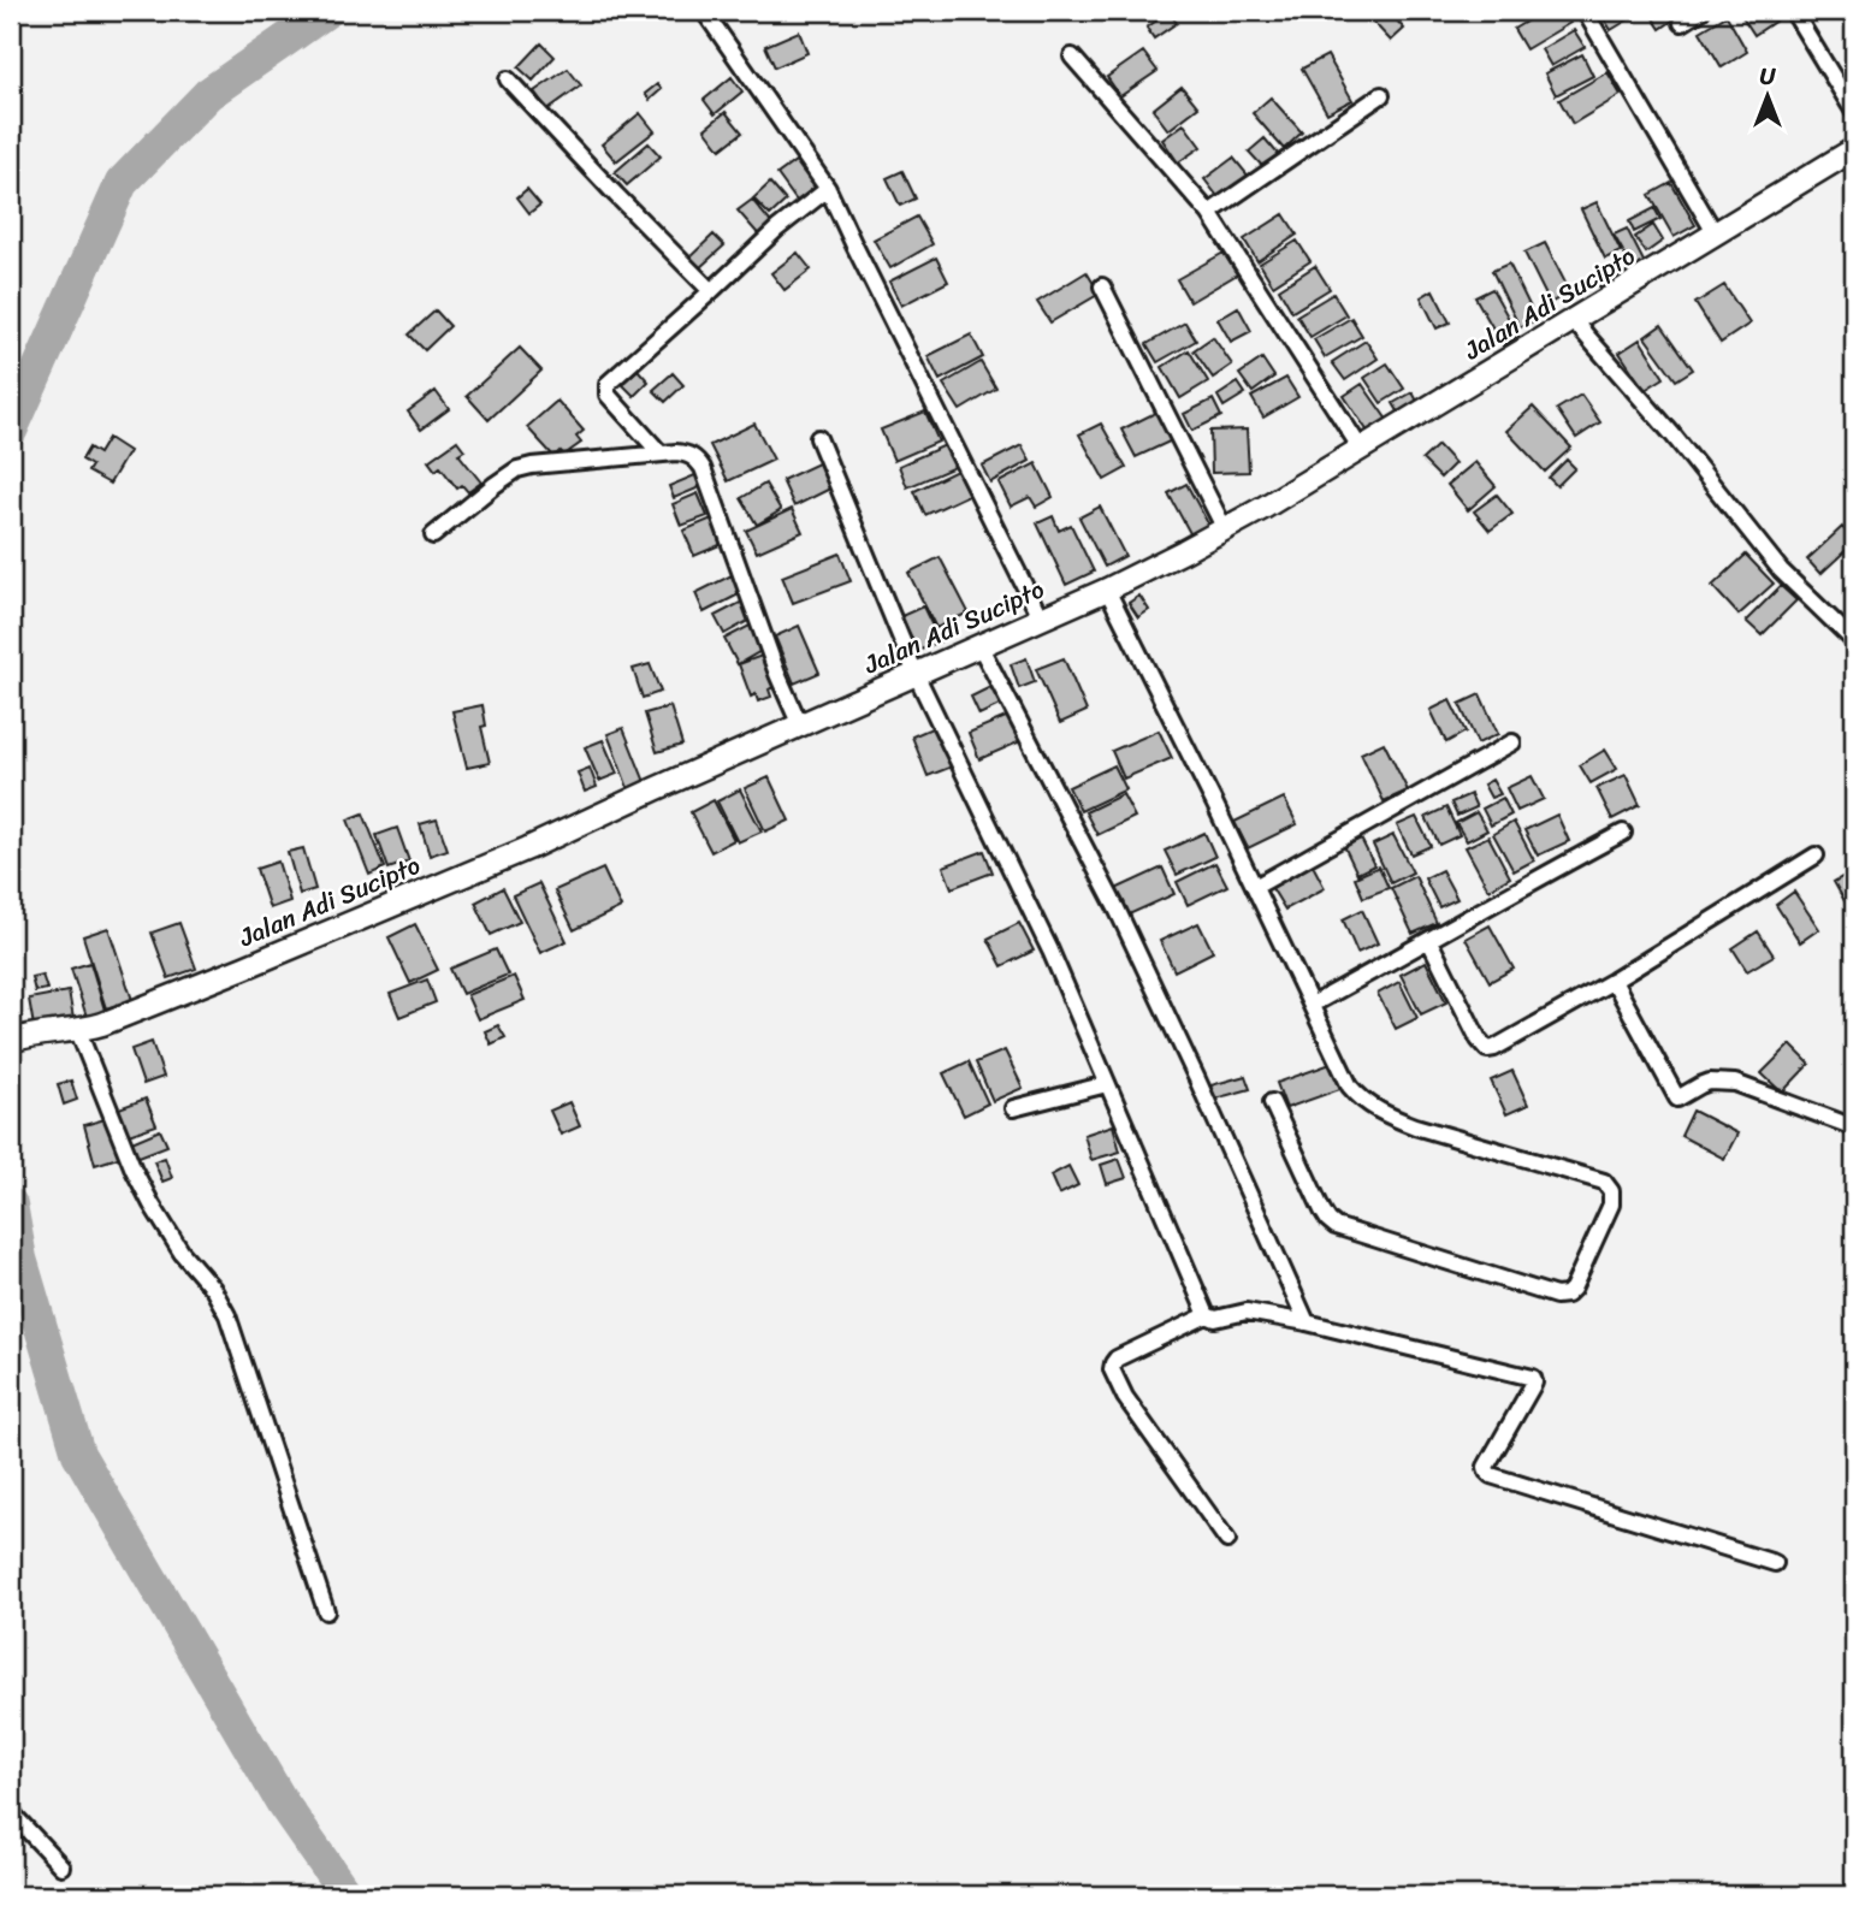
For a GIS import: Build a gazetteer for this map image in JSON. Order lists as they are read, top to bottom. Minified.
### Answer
{"streets":{"street":["Jalan Adi Sucipto"]},"north":"top"}
